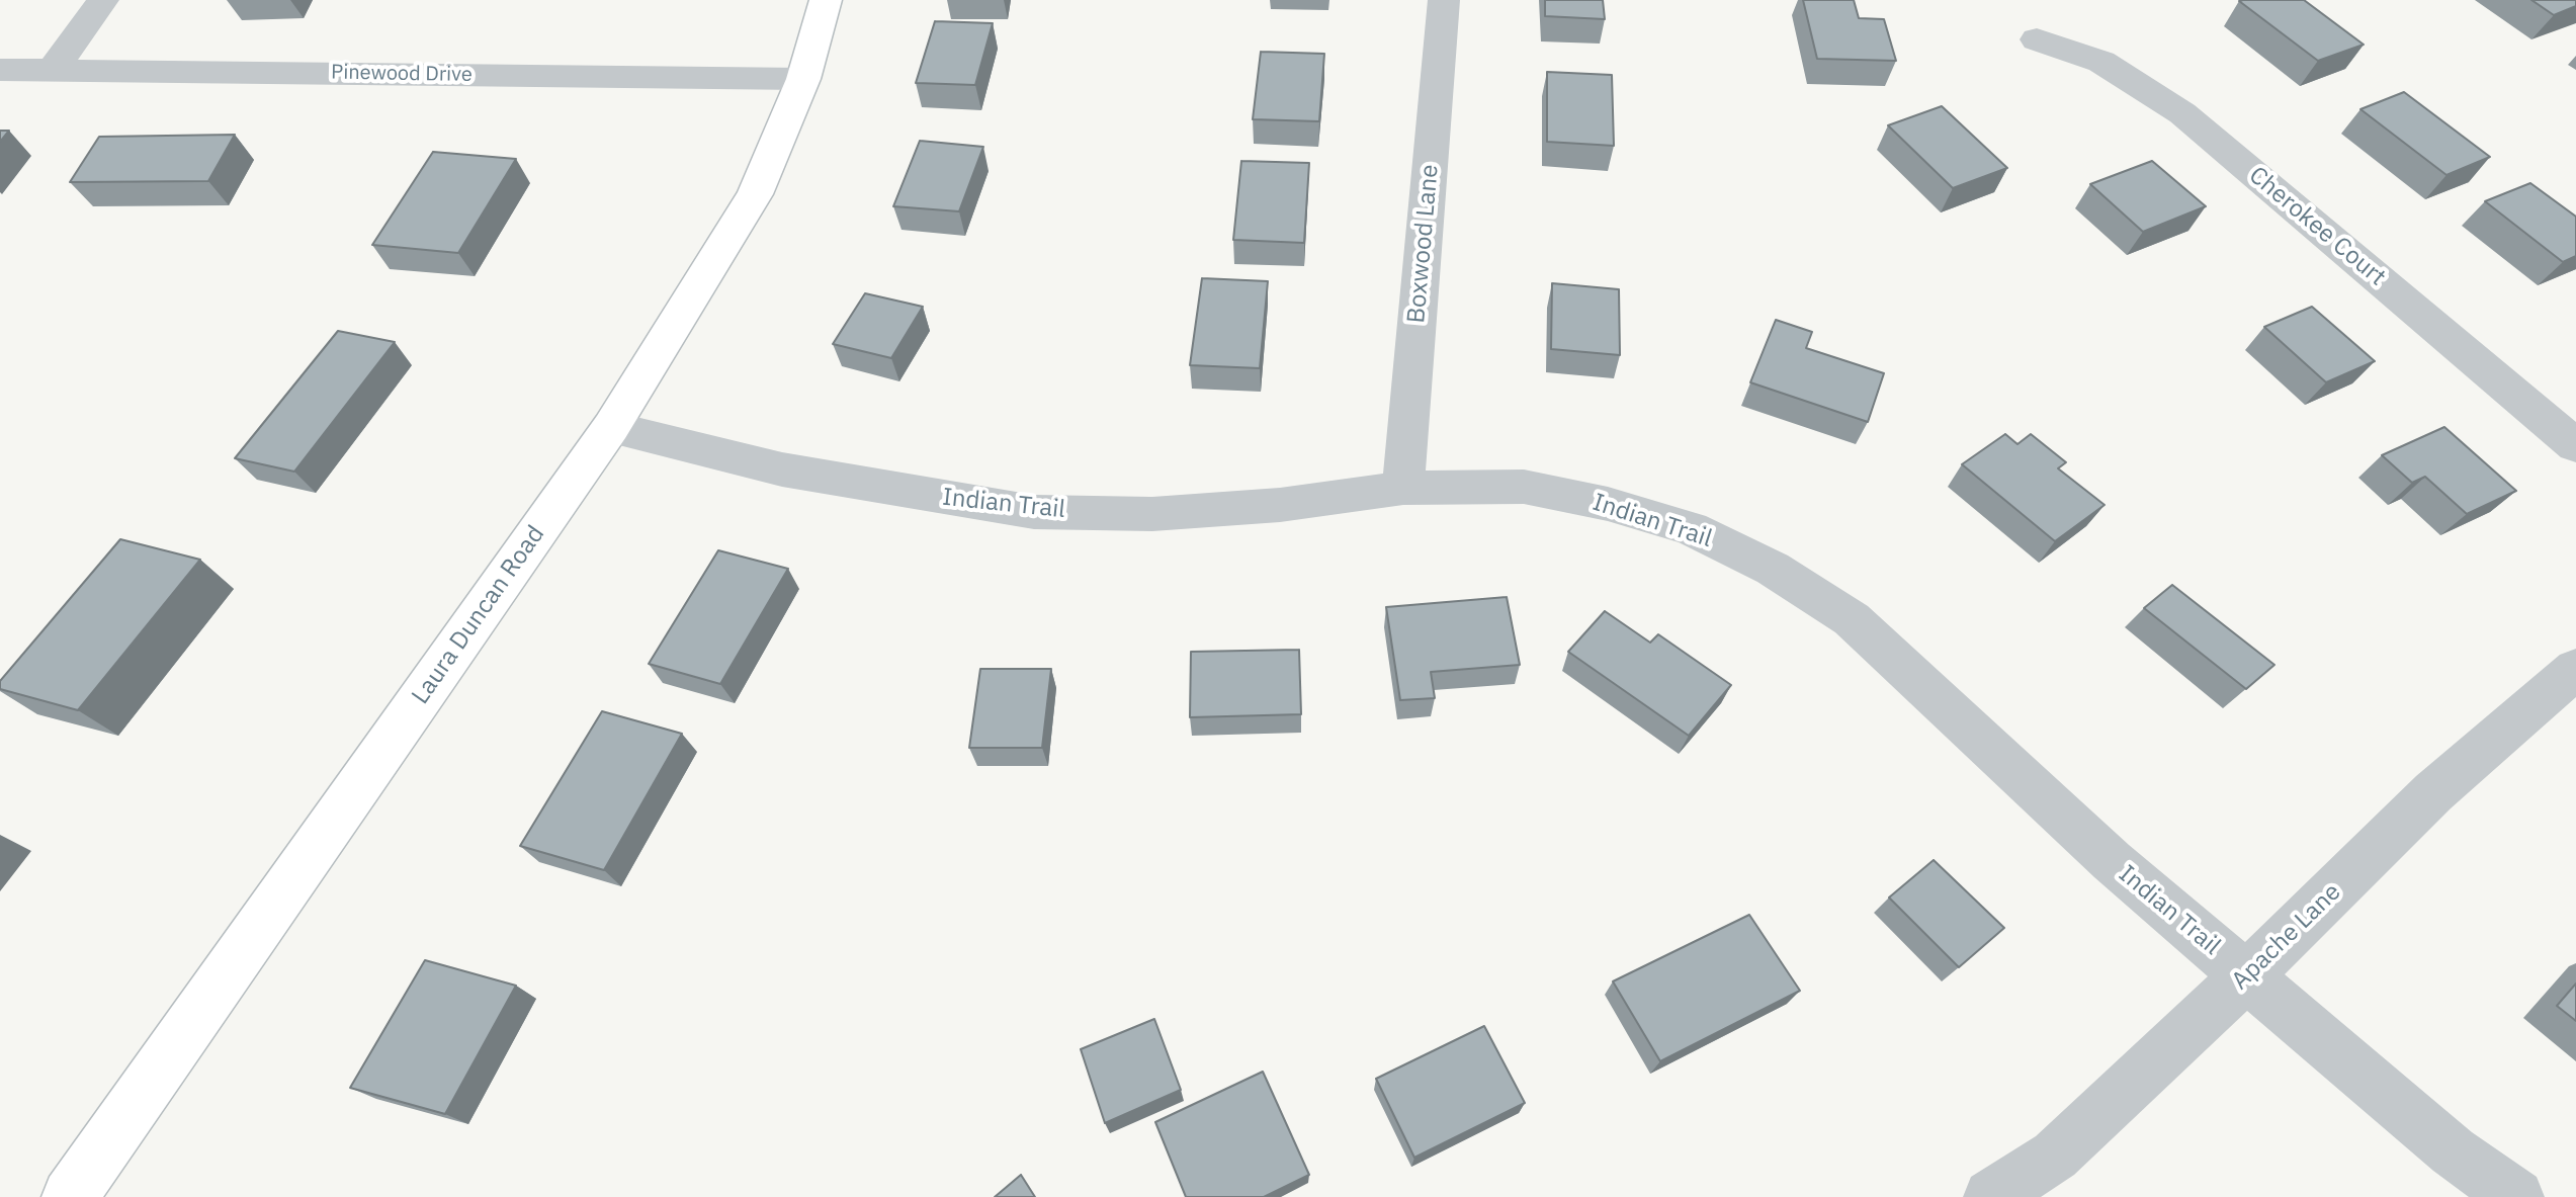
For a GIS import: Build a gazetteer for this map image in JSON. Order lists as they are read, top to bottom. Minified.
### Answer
{"streets":{"street":["Pinewood Drive","Cherokee Court","Boxwood Lane","Indian Trail","Laura Duncan Road","Apache Lane"]},"crossings":[["Pinewood Drive","Laura Duncan Road"],["Boxwood Lane","Indian Trail"],["Indian Trail","Laura Duncan Road"],["Indian Trail","Apache Lane"]]}
